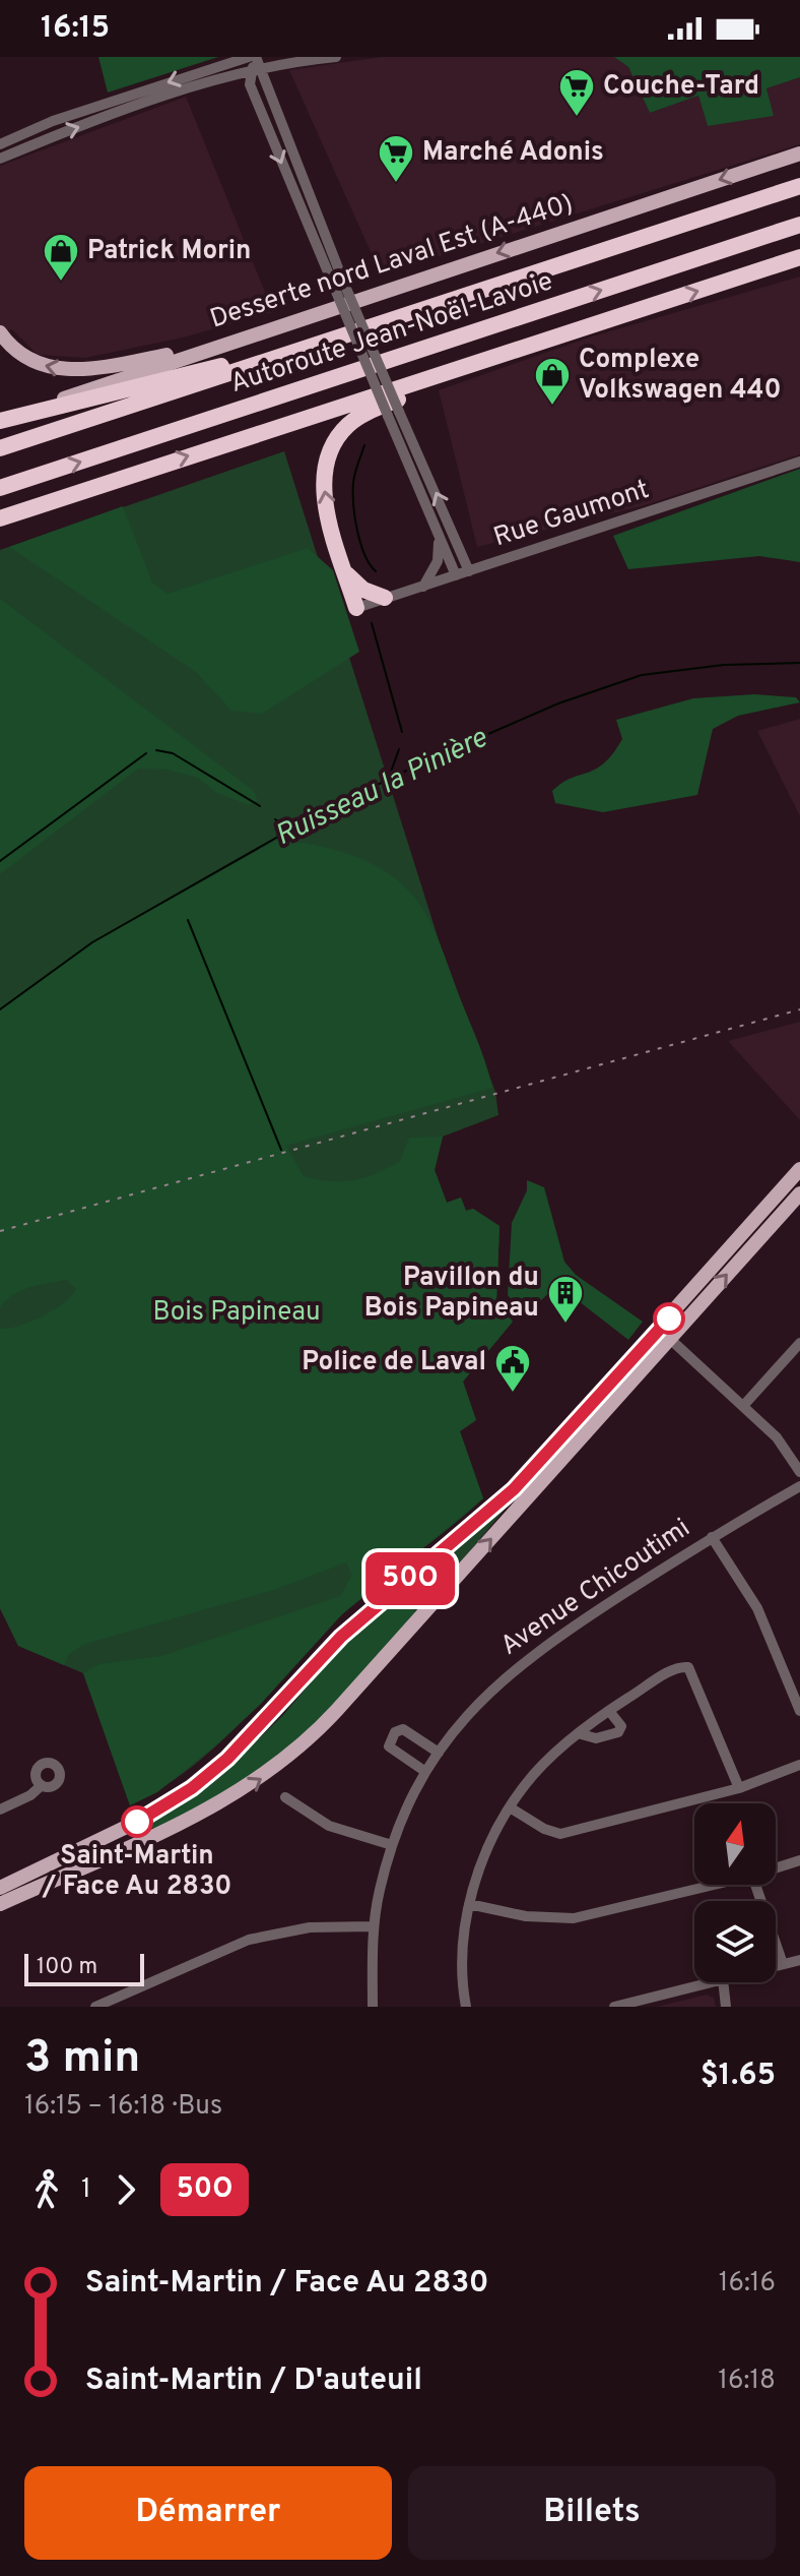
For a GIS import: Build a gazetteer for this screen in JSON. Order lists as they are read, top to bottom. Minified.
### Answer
{"streets":{"highway":["Autoroute Jean-Noël-Lavoie"],"main road":["Desserte nord Laval Est (A-440)"],"street":["Rue Gaumont","Avenue Chicoutimi"]},"one_way":["Desserte nord Laval Est (A-440)"],"water":["Ruisseau la Pinière"],"parks":["Bois Papineau"],"places":{"supermarket":["Couche-Tard","Marché Adonis"],"shop":["Patrick Morin","Complexe Volkswagen 440"],"building":["Pavillon du Bois Papineau"],"public building":["Police de Laval"],"other":["Saint-Martin / Face Au 2830"]},"lines":["bus line 50O"],"scale_bar":"100 m","north":"top","page":{"status":"16:15","on_map":"50O","scale":"100 m","heading":["3 min","16:15 – 16:18 · Bus","$1.65"],"legs":["1","50O"],"list":[{"name":"Saint-Martin / Face Au 2830","value":"16:16"},{"name":"Saint-Martin / D'auteuil","value":"16:18"}],"buttons":["Démarrer","Billets"]}}
